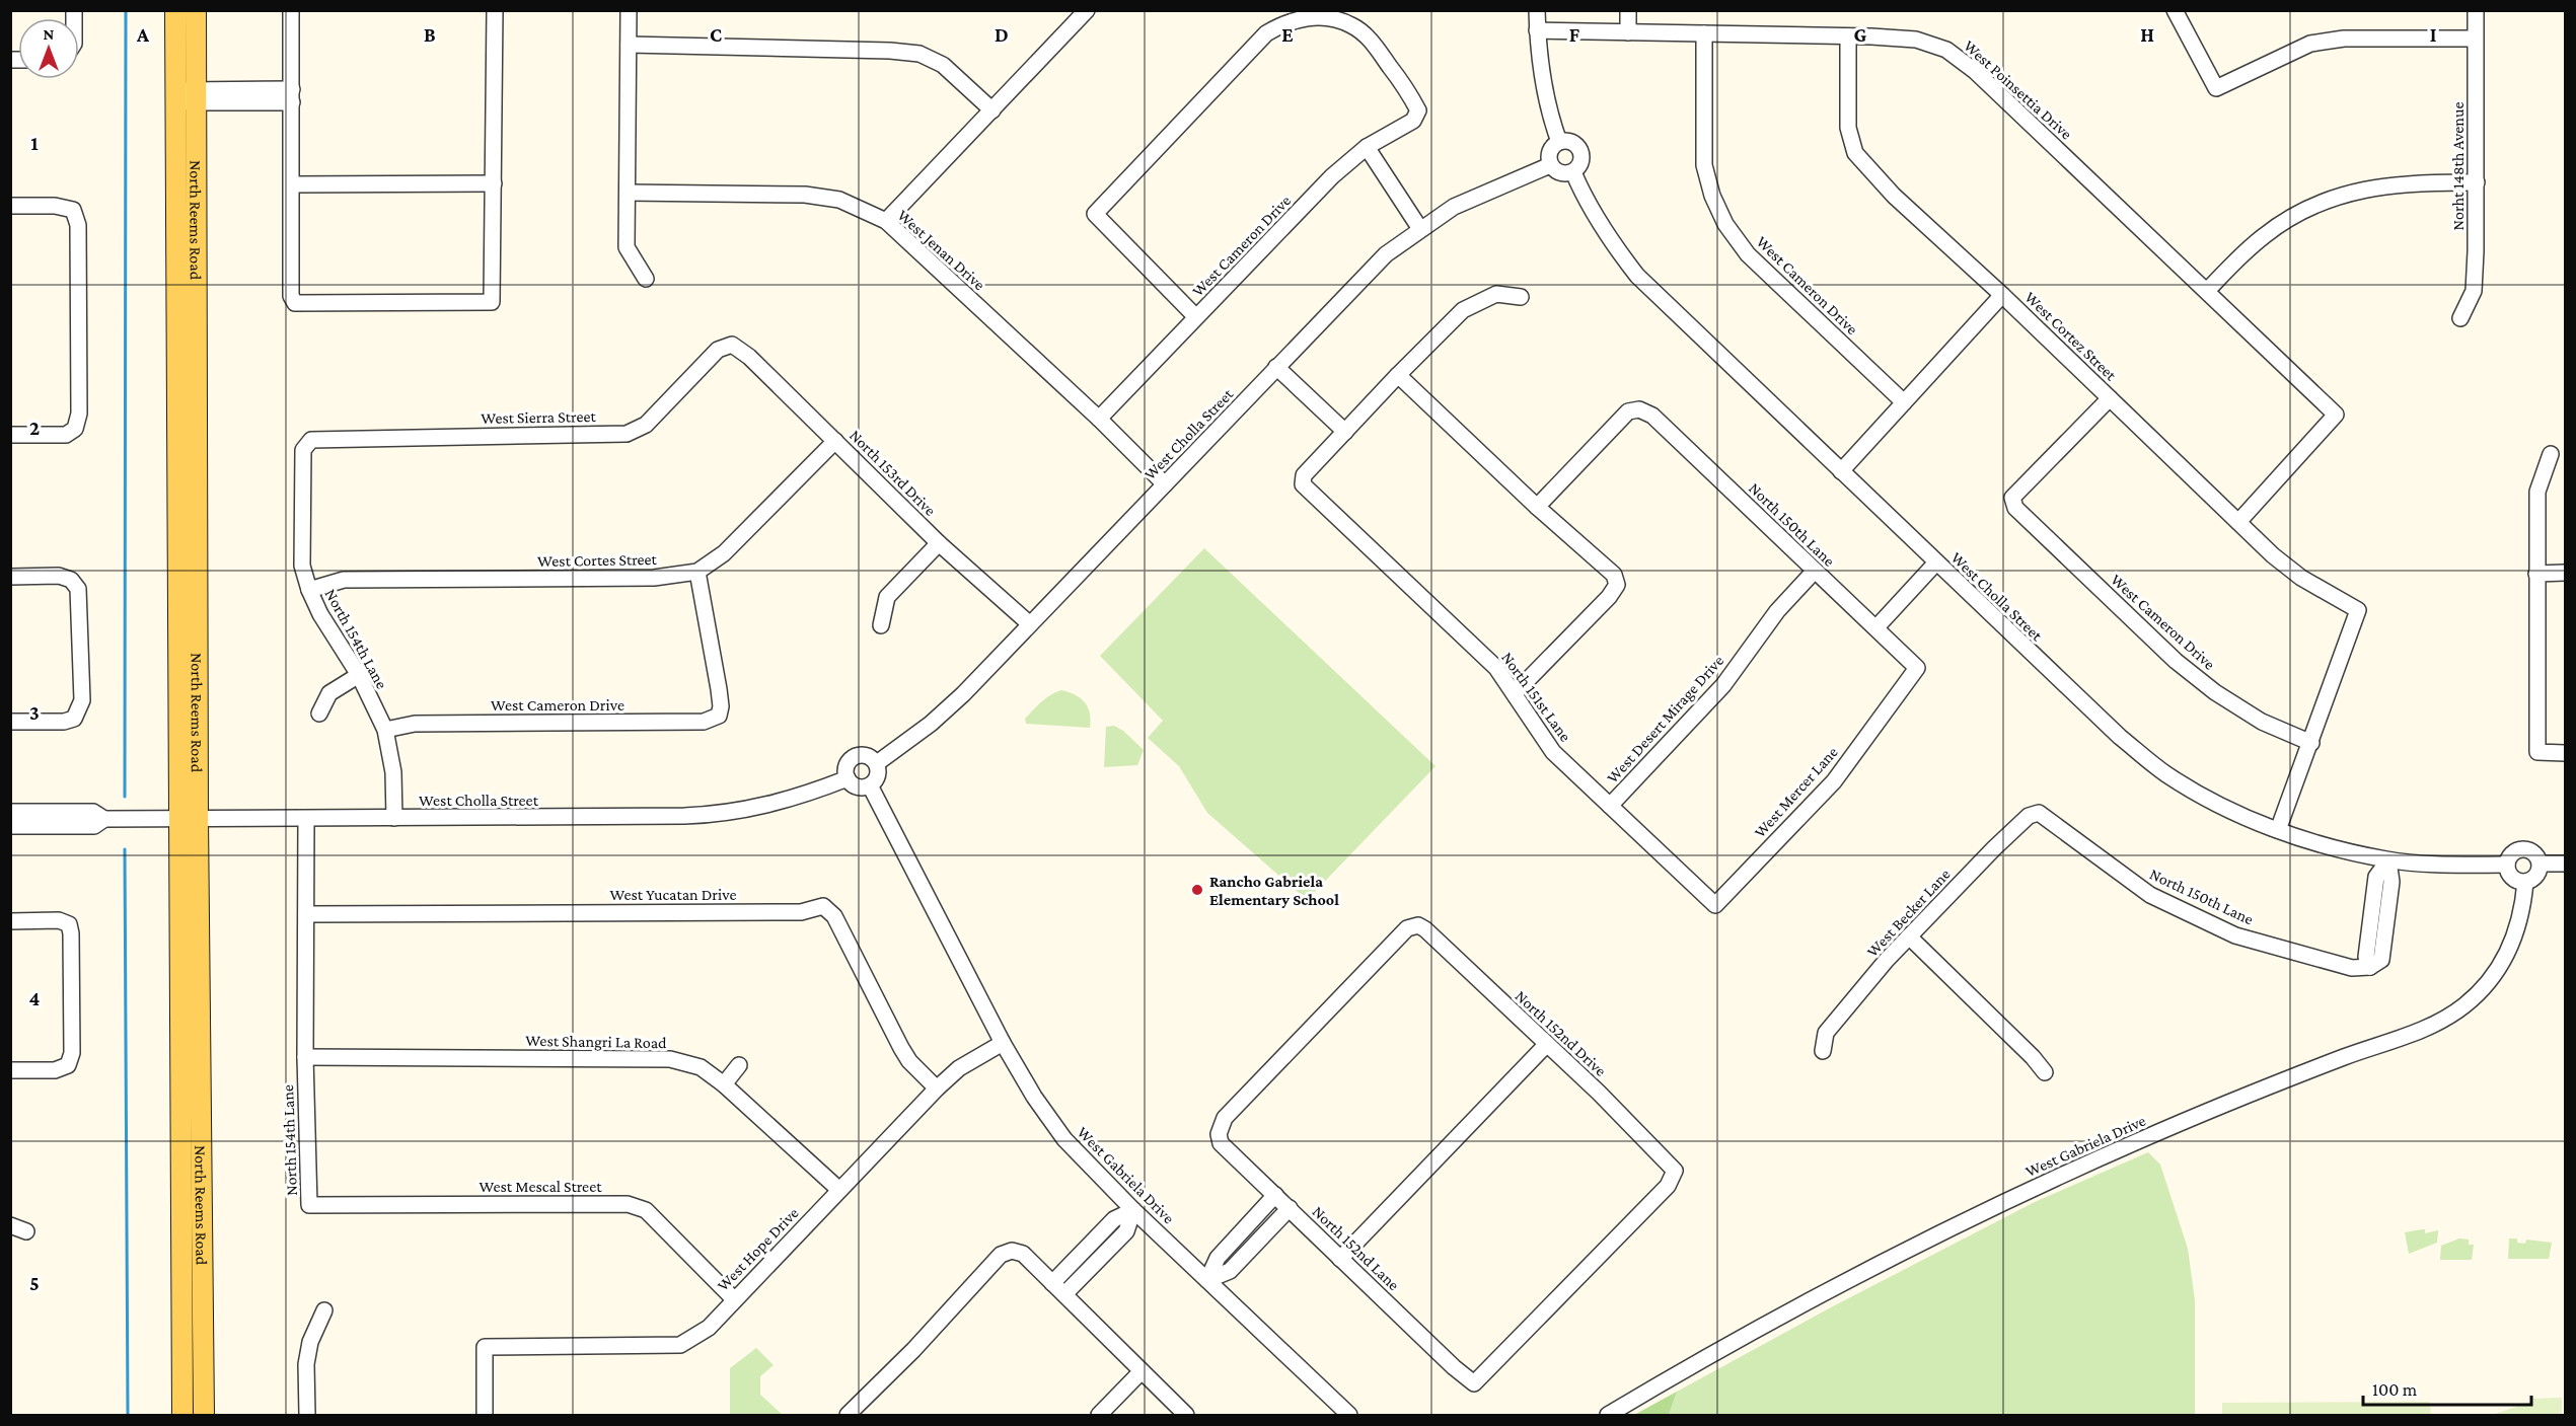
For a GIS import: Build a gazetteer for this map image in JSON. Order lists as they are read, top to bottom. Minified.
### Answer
{"streets":{"main road":["North Reems Road"],"street":["West Poinsettia Drive","Norht 148th Avenue","West Cameron Drive","West Jenan Drive","West Cortez Street","West Sierra Street","West Cholla Street","North 153rd Drive","North 150th Lane","West Cortes Street","North 154th Lane","North 151st Lane","West Desert Mirage Drive","West Mercer Lane","West Yucatan Drive","West Becker Lane","North 152nd Drive","West Shangri La Road","West Gabriela Drive","West Mescal Street","North 152nd Lane","West Hope Drive"]},"crossings":[["West Poinsettia Drive","West Cameron Drive"],["West Poinsettia Drive","West Cortez Street"],["North Reems Road","West Cholla Street"],["West Cameron Drive","West Jenan Drive"],["West Cameron Drive","West Cortez Street"],["West Cameron Drive","West Cortes Street"],["West Cameron Drive","North 154th Lane"],["West Jenan Drive","West Cholla Street"],["West Sierra Street","North 153rd Drive"],["West Sierra Street","North 154th Lane"],["West Cholla Street","North 153rd Drive"],["West Cholla Street","North 150th Lane"],["West Cholla Street","North 154th Lane"],["West Cholla Street","West Gabriela Drive"],["North 153rd Drive","West Cortes Street"],["North 150th Lane","West Desert Mirage Drive"],["North 150th Lane","West Mercer Lane"],["North 150th Lane","West Becker Lane"],["West Cortes Street","North 154th Lane"],["North 154th Lane","West Yucatan Drive"],["North 154th Lane","West Shangri La Road"],["North 154th Lane","West Mescal Street"],["North 151st Lane","West Desert Mirage Drive"],["North 151st Lane","West Mercer Lane"],["West Yucatan Drive","West Hope Drive"],["North 152nd Drive","North 152nd Lane"],["West Shangri La Road","West Hope Drive"],["West Gabriela Drive","West Hope Drive"],["West Mescal Street","West Hope Drive"]],"places":["Rancho Gabriela Elementary School"],"scale_bar":"100 m","north":"top","grid":{"columns":["A","B","C","D","E","F","G","H","I"],"rows":["1","2","3","4","5"]}}
